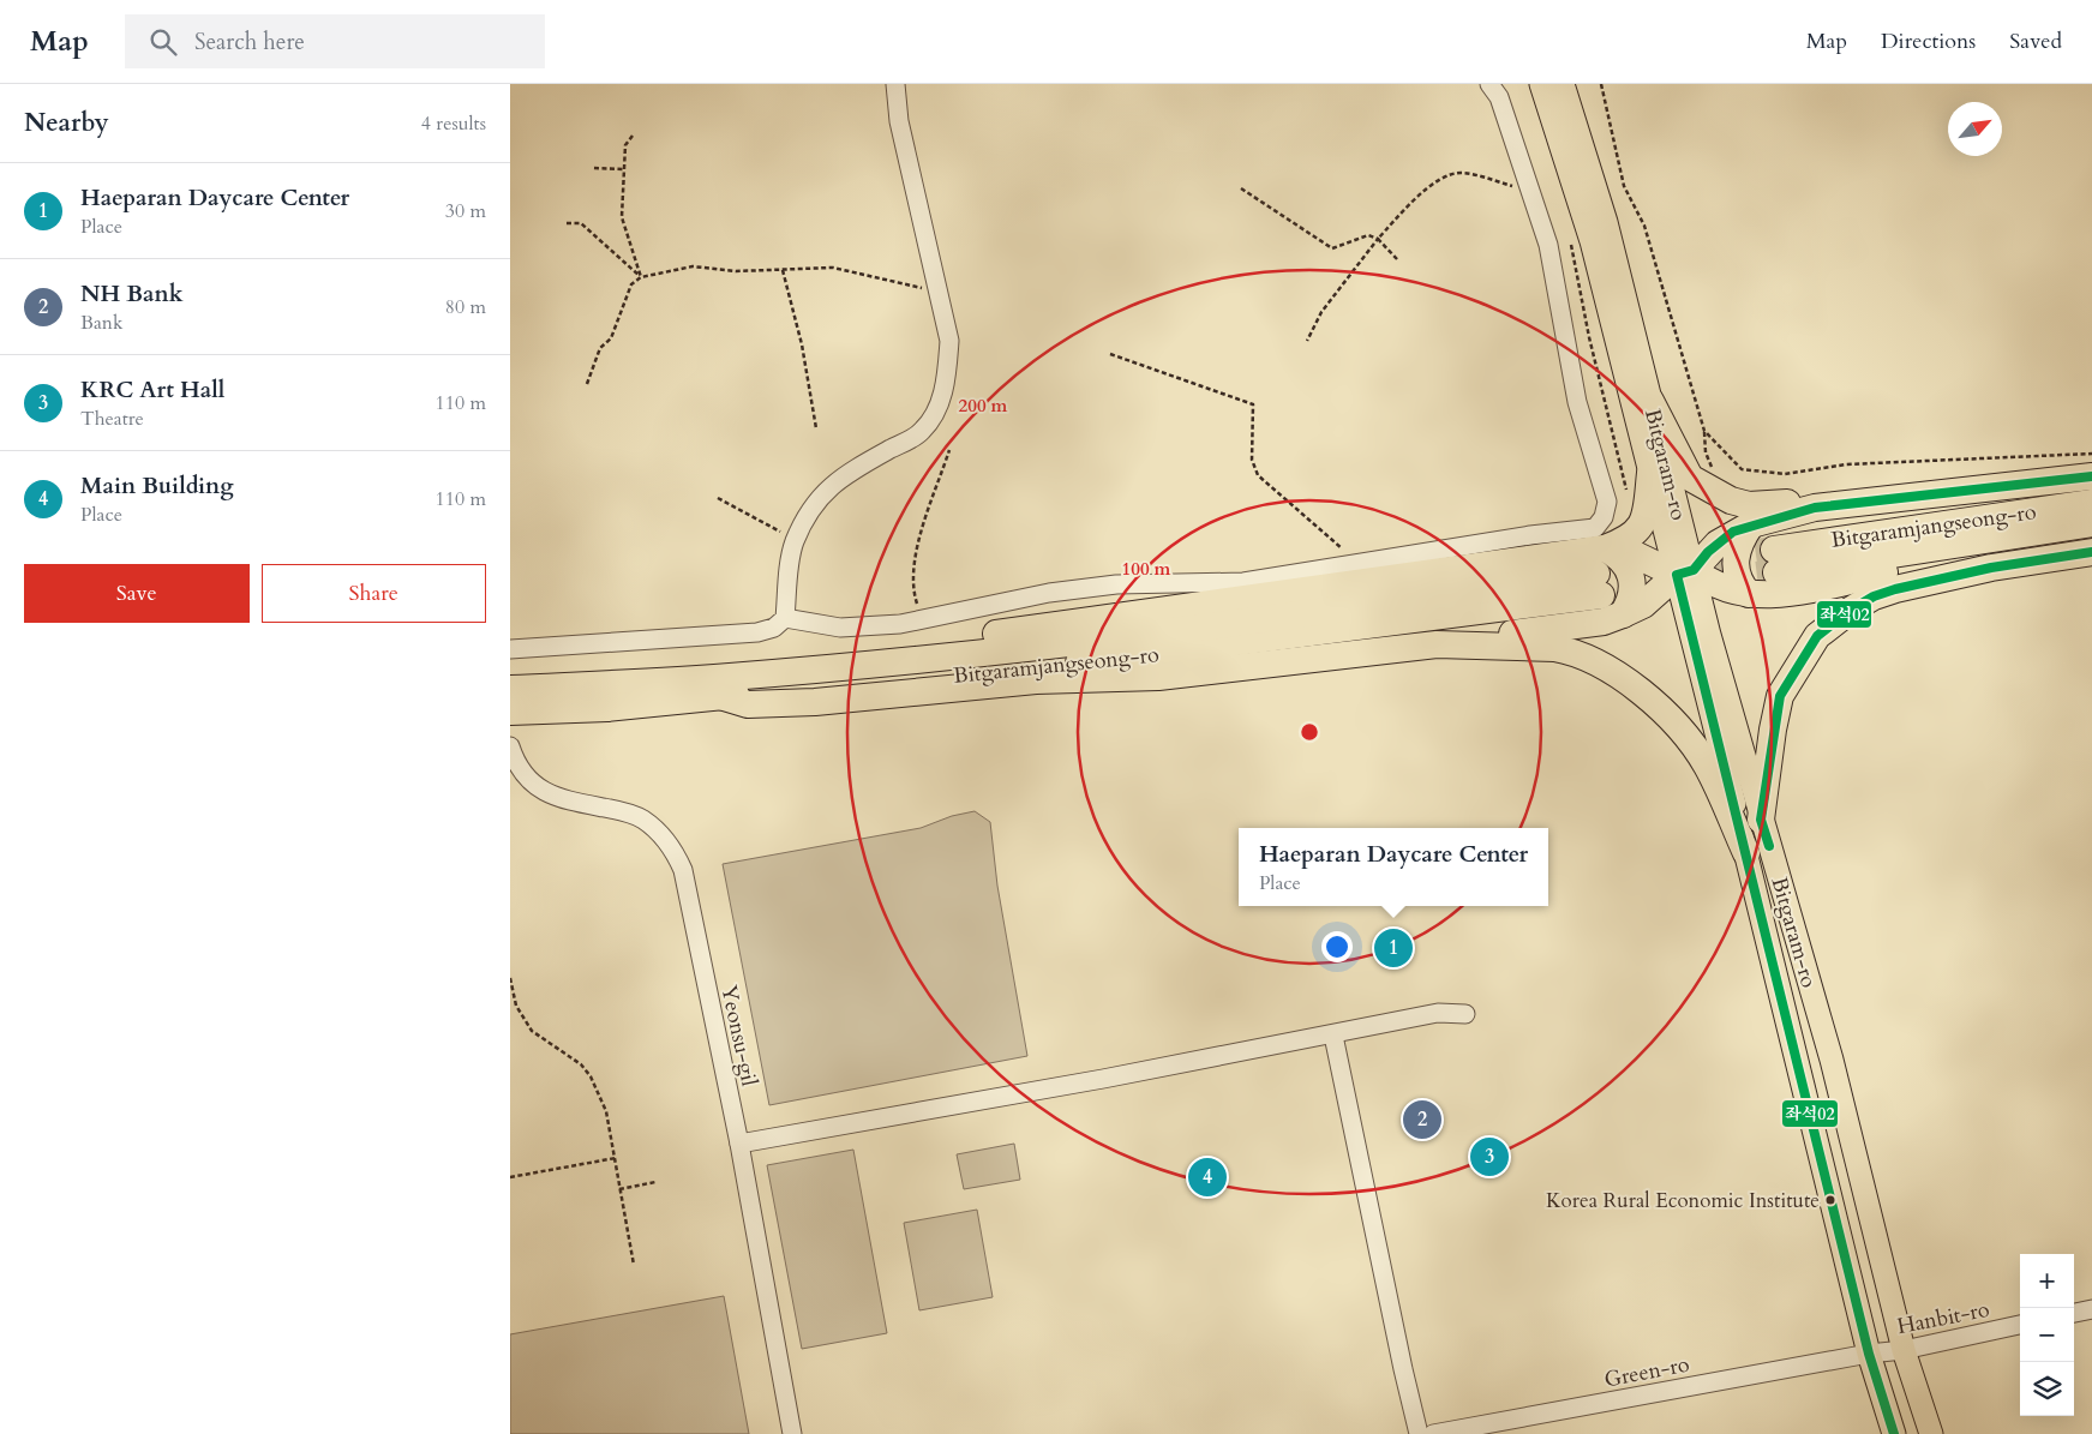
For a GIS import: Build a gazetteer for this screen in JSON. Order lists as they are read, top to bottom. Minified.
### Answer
{"streets":{"highway":["Bitgaramjangseong-ro"],"main road":["Bitgaram-ro"],"street":["Yeonsu-gil","Hanbit-ro","Green-ro"]},"crossings":[["Bitgaram-ro","Hanbit-ro"],["Bitgaram-ro","Green-ro"],["Hanbit-ro","Green-ro"]],"places":["Korea Rural Economic Institute"],"lines":["transit line 좌석02"],"north":"top right","page":{"header":"Map","search":"Search here","nav":["Map","Directions","Saved"],"heading":["Nearby","4 results"],"list":[{"mark":"1","name":"Haeparan Daycare Center","note":"Place","value":"30 m"},{"mark":"2","name":"NH Bank","note":"Bank","value":"80 m"},{"mark":"3","name":"KRC Art Hall","note":"Theatre","value":"110 m"},{"mark":"4","name":"Main Building","note":"Place","value":"110 m"}],"buttons":["Save","Share"],"popup":["Haeparan Daycare Center","Place"],"pins":["1","2","3","4"],"map_buttons":["+","−"]},"rings":["200 m","100 m"]}
